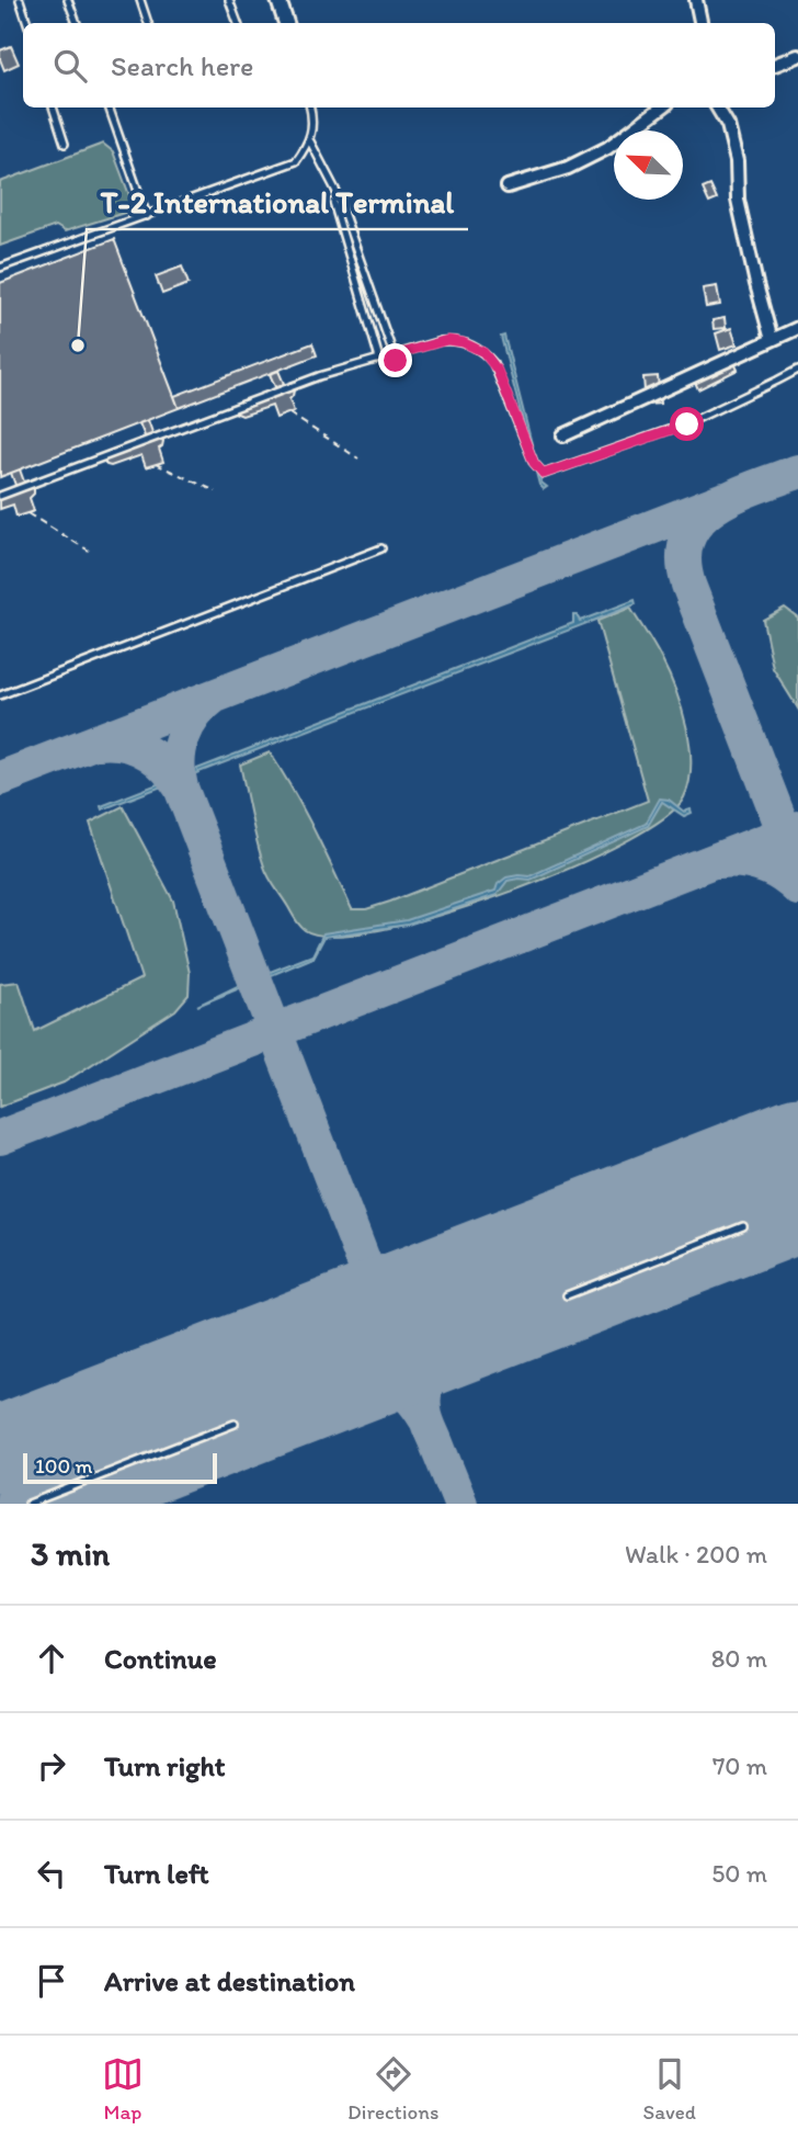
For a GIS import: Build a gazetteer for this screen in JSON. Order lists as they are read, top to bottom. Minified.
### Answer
{"places":["T-2 International Terminal"],"scale_bar":"100 m","north":"top left","page":{"search":"Search here","scale":"100 m","heading":["3 min","Walk · 200 m"],"list":[["Continue","80 m"],["Turn right","70 m"],["Turn left","50 m"],"Arrive at destination"],"nav":["Map","Directions","Saved"]}}
